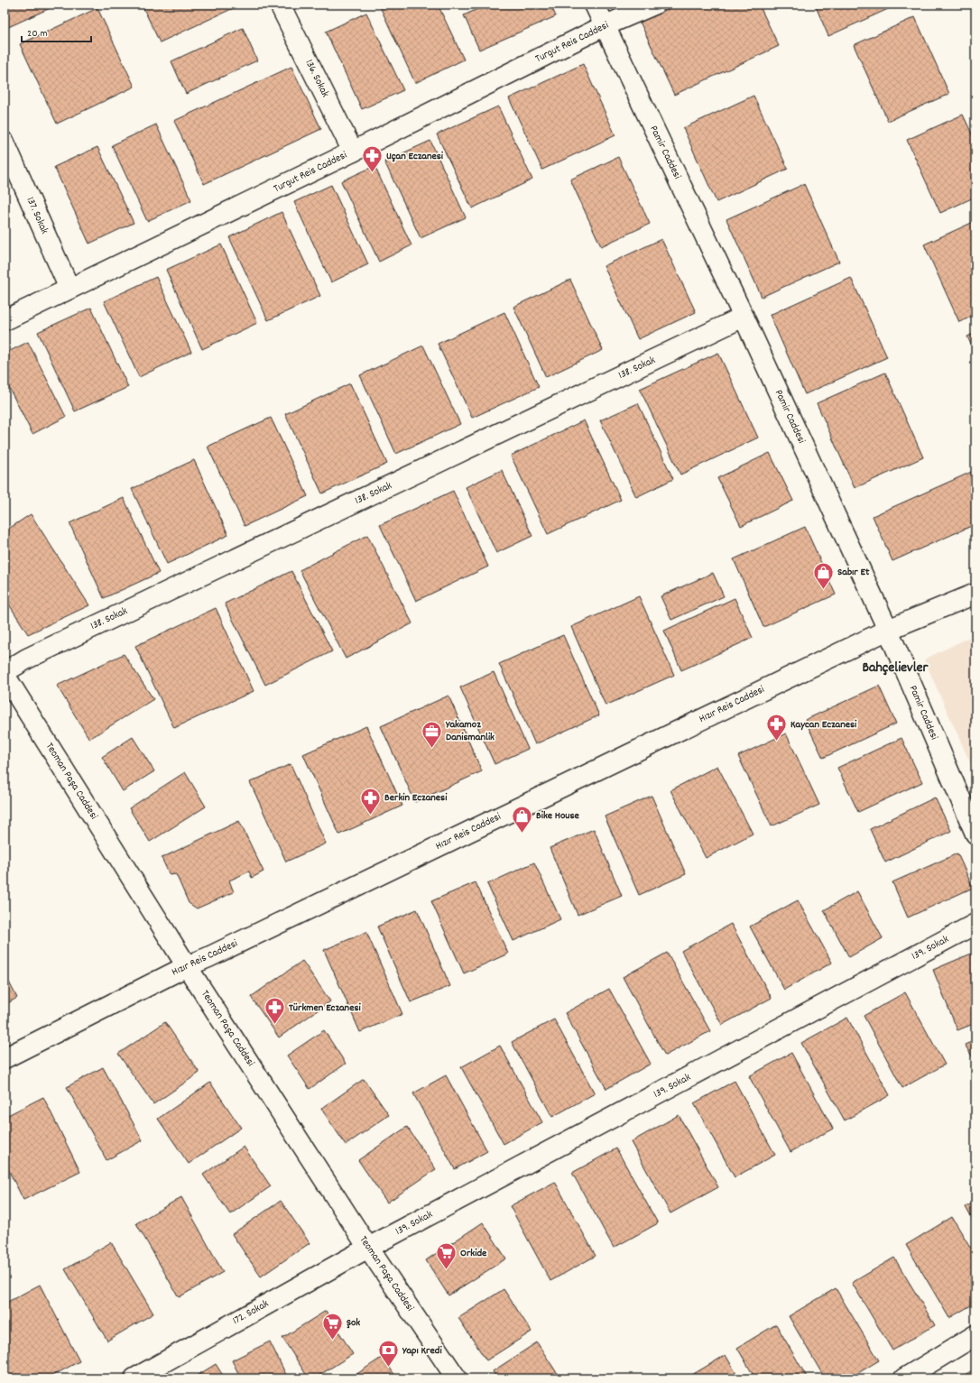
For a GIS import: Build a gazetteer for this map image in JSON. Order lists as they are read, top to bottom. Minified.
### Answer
{"streets":{"street":["Turgut Reis Caddesi","136. Sokak","Pamir Caddesi","137. Sokak","138. Sokak","Hızır Reis Caddesi","Teoman Paşa Caddesi","139. Sokak","172. Sokak"]},"crossings":[["Turgut Reis Caddesi","136. Sokak"],["Turgut Reis Caddesi","Pamir Caddesi"],["Turgut Reis Caddesi","137. Sokak"],["Pamir Caddesi","138. Sokak"],["Pamir Caddesi","Hızır Reis Caddesi"],["Hızır Reis Caddesi","Teoman Paşa Caddesi"],["Teoman Paşa Caddesi","139. Sokak"],["Teoman Paşa Caddesi","172. Sokak"],["139. Sokak","172. Sokak"]],"districts":["Bahçelievler"],"places":{"pharmacy":["Uçan Eczanesi","Kaycan Eczanesi","Berkin Eczanesi","Türkmen Eczanesi"],"shop":["Sabır Et","Bike House"],"office":["Yakamoz Danismanlik"],"supermarket":["Orkide","Şok"],"bank":["Yapı Kredi"]},"scale_bar":"20 m"}
